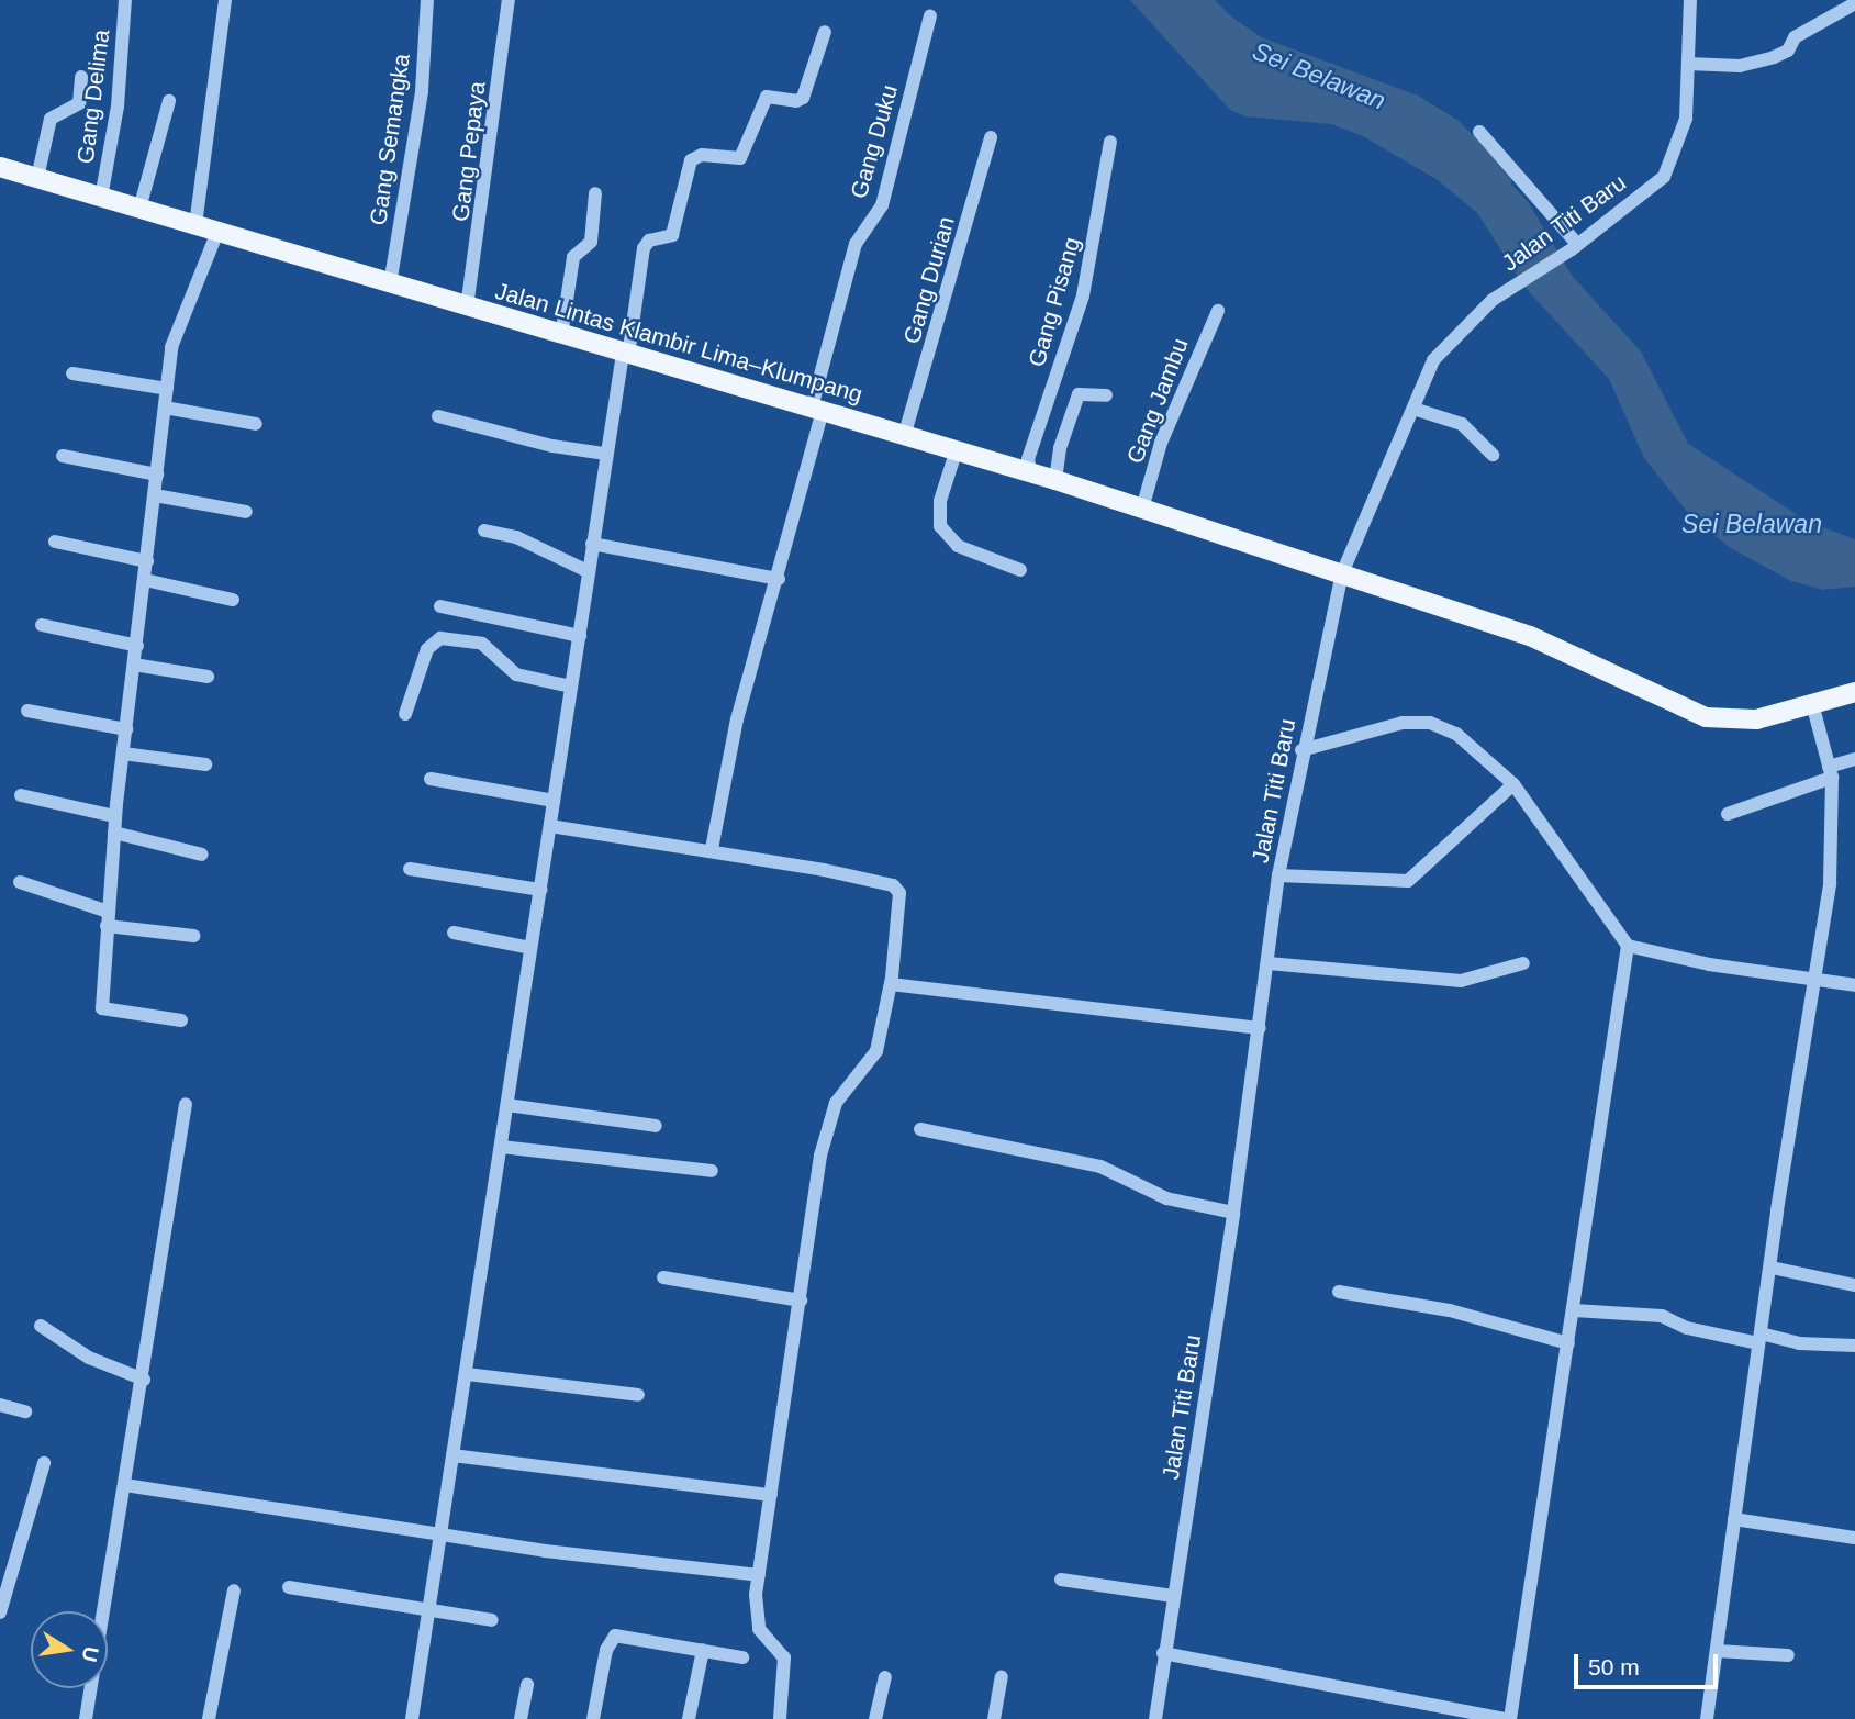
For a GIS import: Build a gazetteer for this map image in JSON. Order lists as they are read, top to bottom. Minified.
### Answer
{"streets":{"main road":["Jalan Lintas Klambir Lima–Klumpang"],"street":["Gang Delima","Gang Semangka","Gang Duku","Gang Pepaya","Jalan Titi Baru","Gang Durian","Gang Pisang","Gang Jambu"]},"crossings":[["Gang Delima","Jalan Lintas Klambir Lima–Klumpang"],["Gang Semangka","Jalan Lintas Klambir Lima–Klumpang"],["Gang Duku","Jalan Lintas Klambir Lima–Klumpang"],["Gang Pepaya","Jalan Lintas Klambir Lima–Klumpang"],["Jalan Titi Baru","Jalan Lintas Klambir Lima–Klumpang"],["Gang Durian","Jalan Lintas Klambir Lima–Klumpang"],["Gang Pisang","Jalan Lintas Klambir Lima–Klumpang"],["Jalan Lintas Klambir Lima–Klumpang","Gang Jambu"]],"water":["Sei Belawan"],"scale_bar":"50 m","north":"right"}
